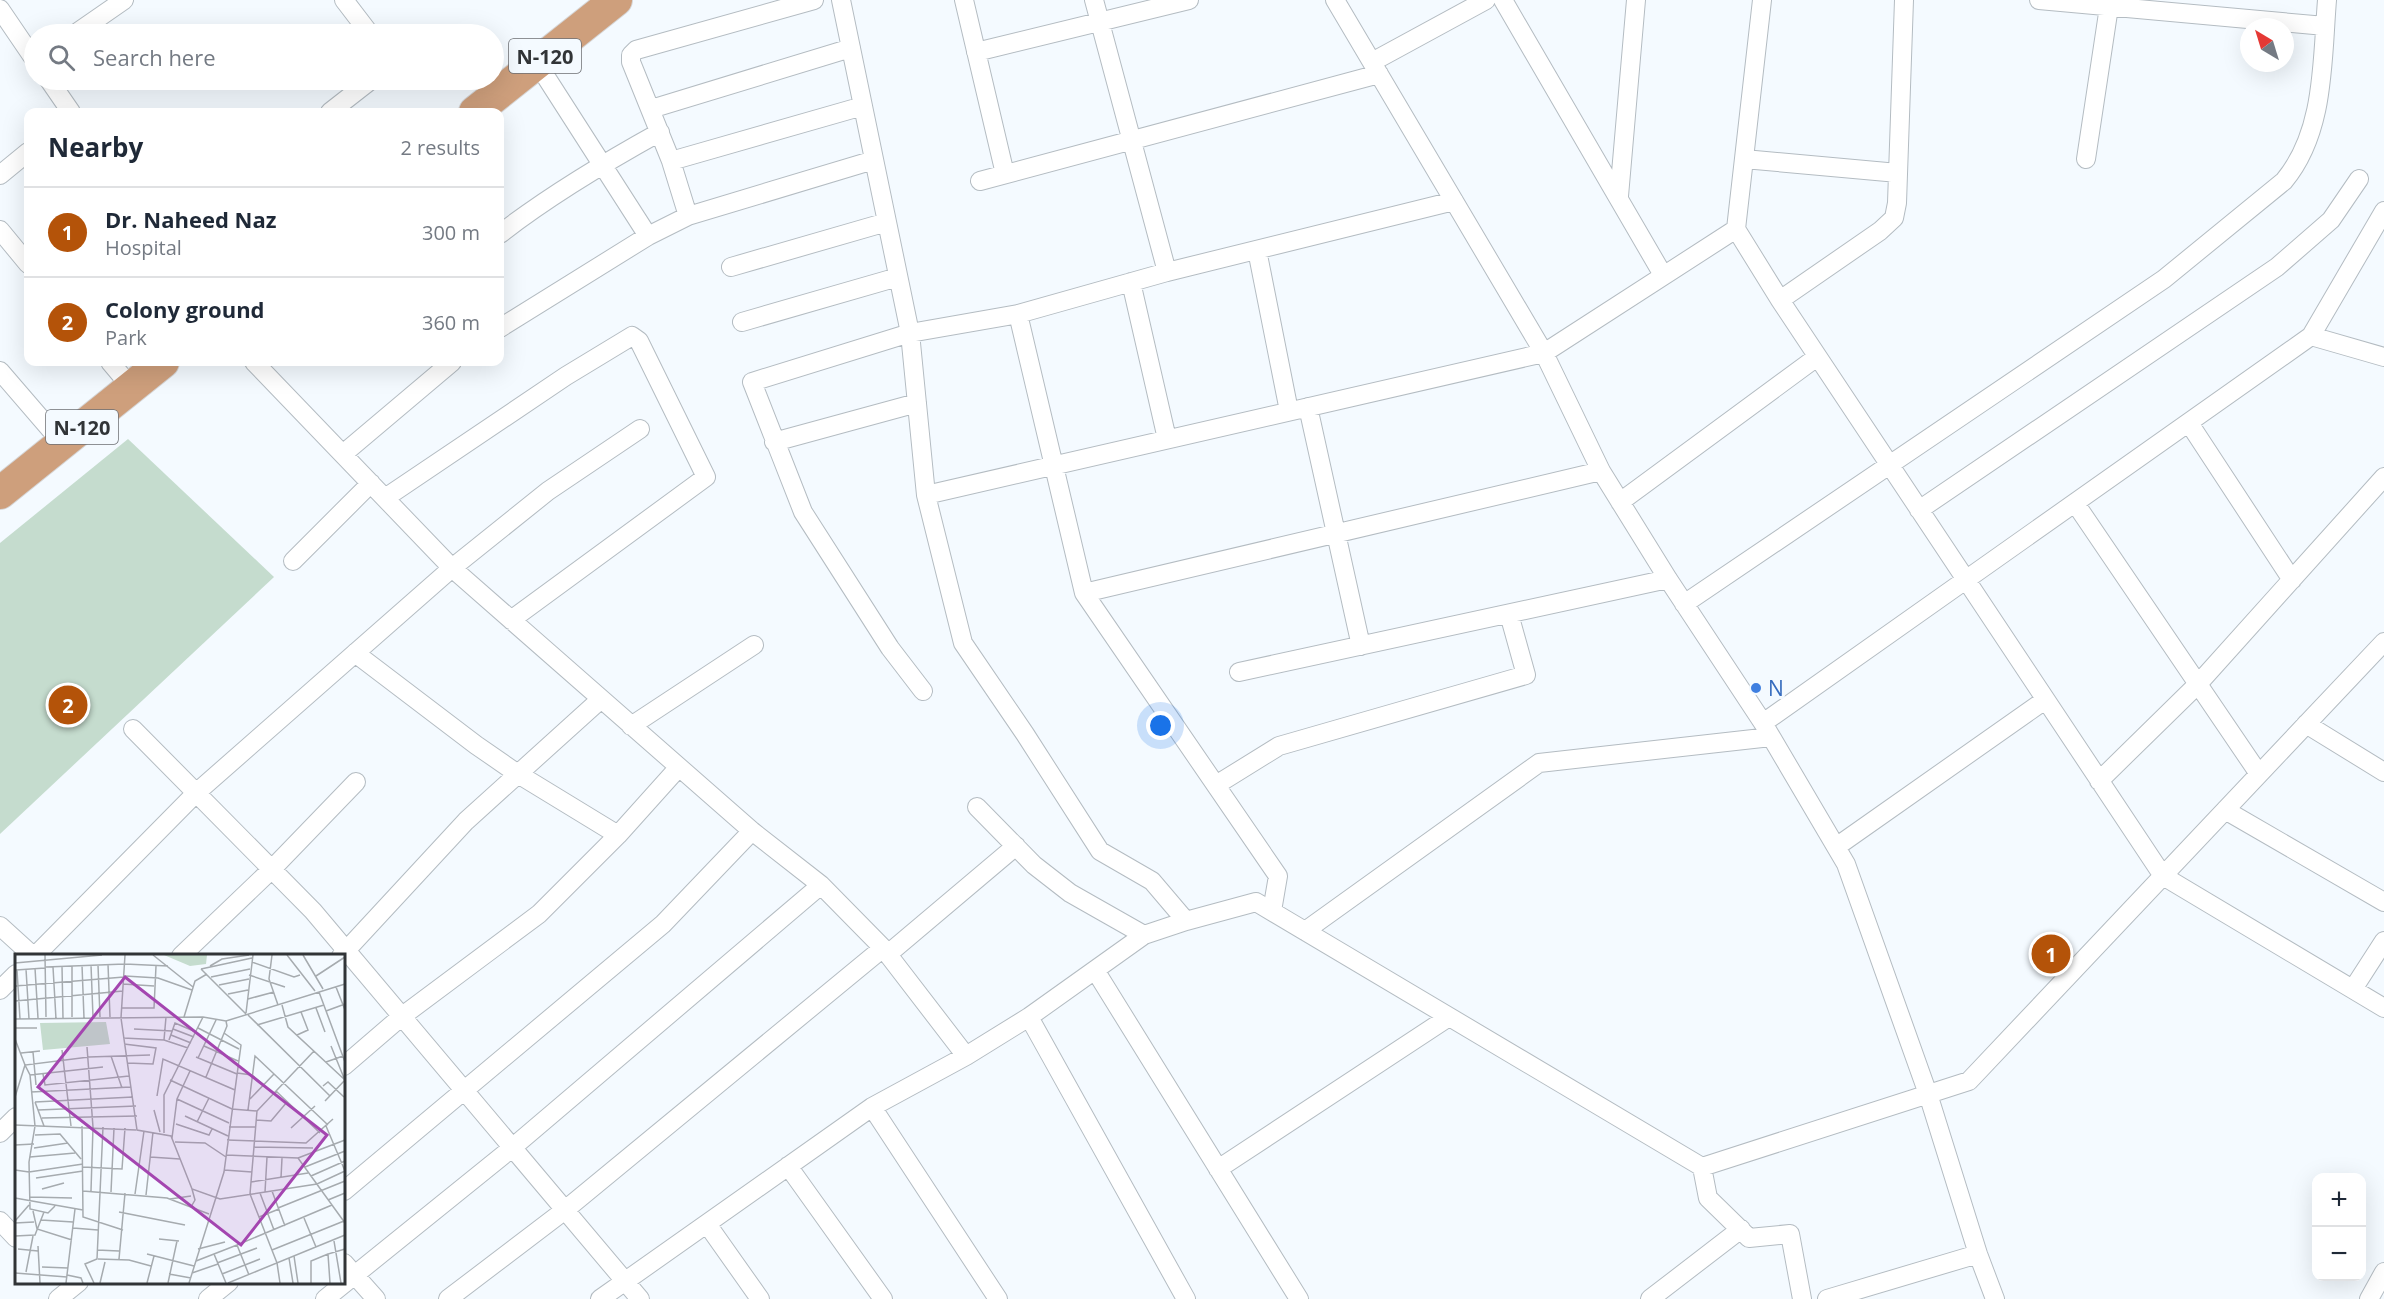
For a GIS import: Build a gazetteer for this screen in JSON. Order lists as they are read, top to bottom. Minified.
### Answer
{"streets":{"highway":["N-120"]},"places":["N"],"north":"top left","page":{"search":"Search here","heading":["Nearby","2 results"],"list":[{"mark":"1","name":"Dr. Naheed Naz","note":"Hospital","value":"300 m"},{"mark":"2","name":"Colony ground","note":"Park","value":"360 m"}],"pins":["2","1"],"map_buttons":["+","−"]}}
